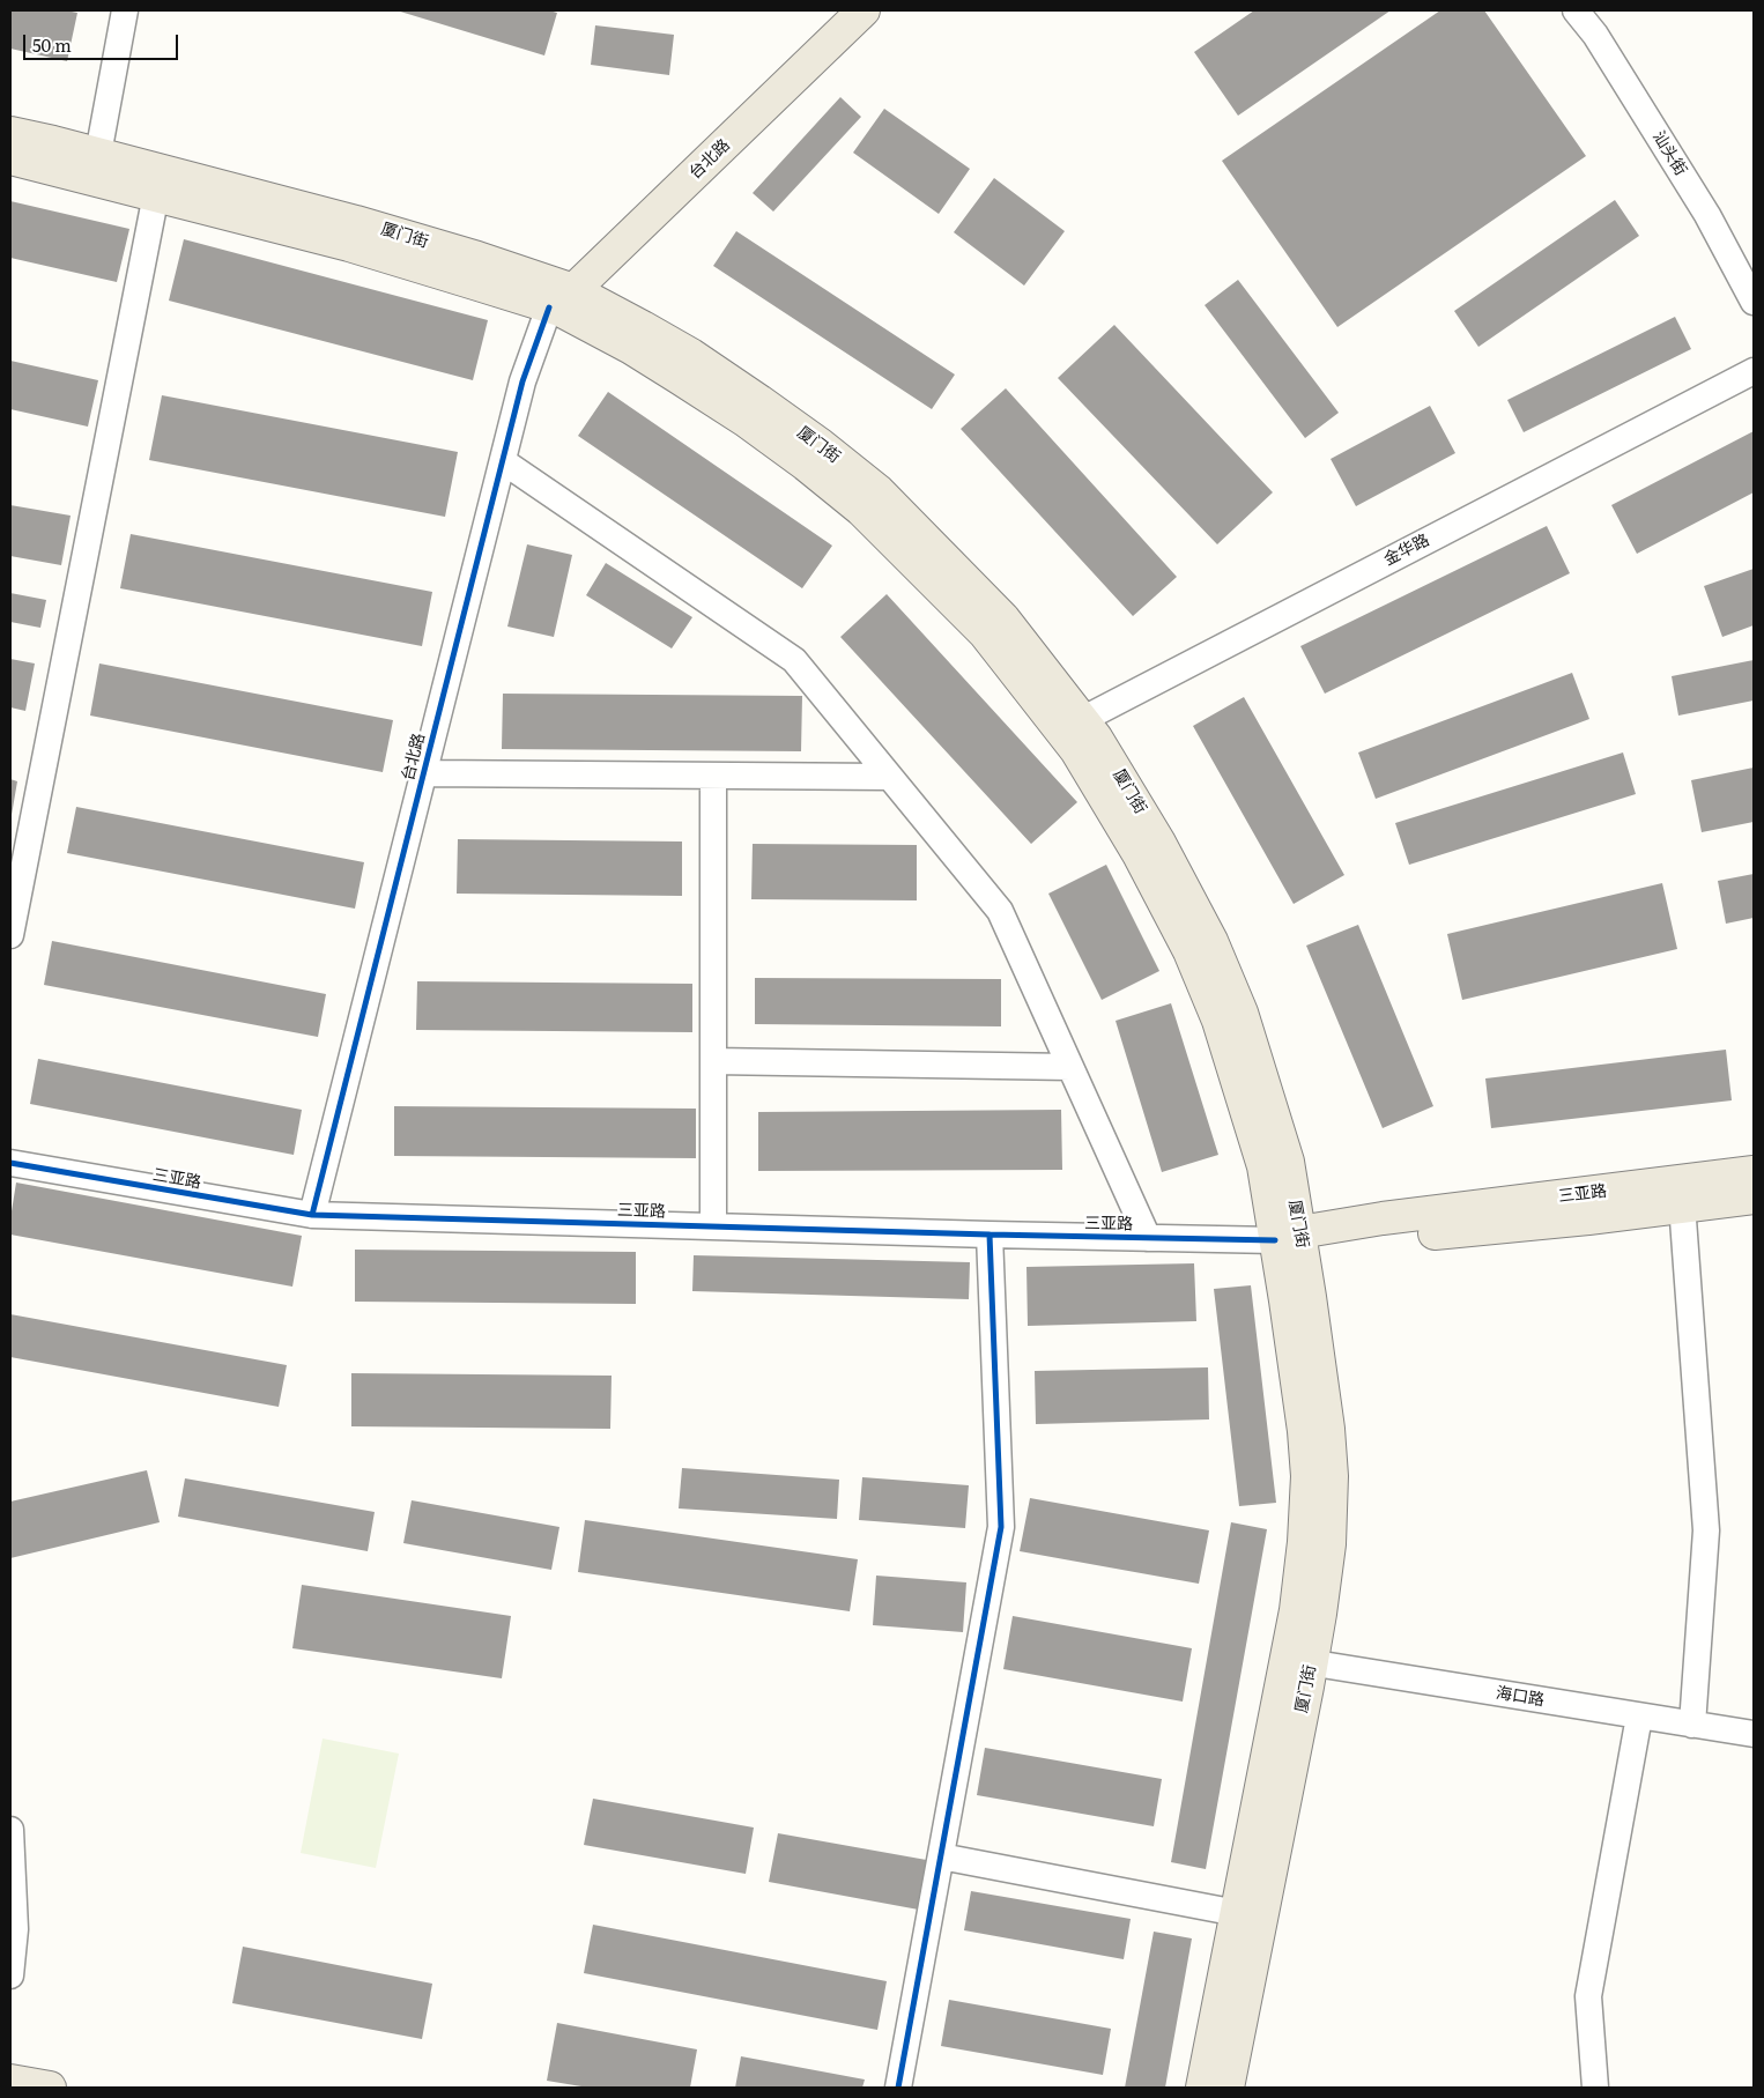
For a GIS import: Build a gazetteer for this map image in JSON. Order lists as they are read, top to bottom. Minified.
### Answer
{"streets":{"main road":["台北路","厦门街","三亚路"],"street":["汕头街","金华路","海口路"]},"crossings":[["台北路","厦门街"],["台北路","三亚路"],["厦门街","金华路"],["厦门街","三亚路"],["厦门街","海口路"]],"scale_bar":"50 m"}
